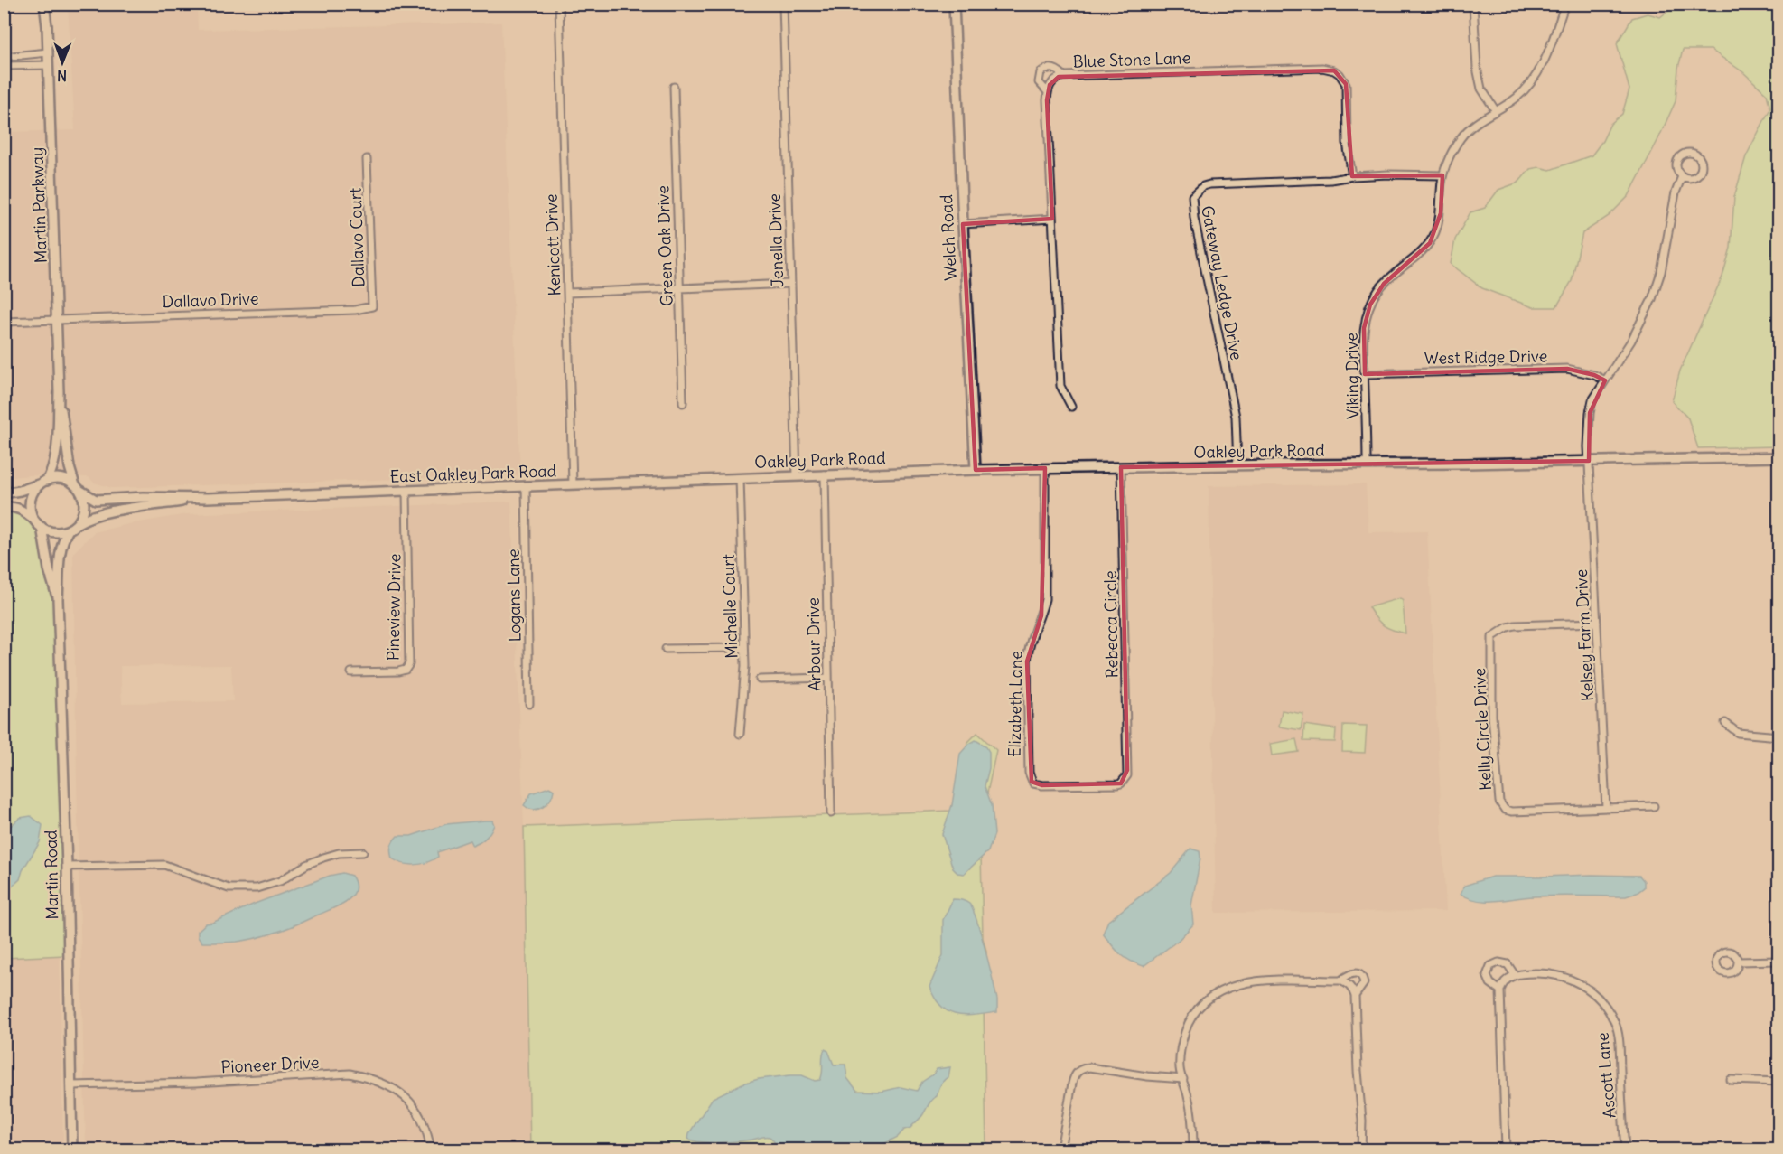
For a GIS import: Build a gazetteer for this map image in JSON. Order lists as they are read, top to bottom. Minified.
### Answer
{"streets":{"street":["Blue Stone Lane","Martin Parkway","Dallavo Court","Welch Road","Jenella Drive","Kenicott Drive","Green Oak Drive","Gateway Ledge Drive","Dallavo Drive","West Ridge Drive","Viking Drive","Oakley Park Road","East Oakley Park Road","Logans Lane","Michelle Court","Pineview Drive","Rebecca Circle","Kelsey Farm Drive","Arbour Drive","Elizabeth Lane","Kelly Circle Drive","Martin Road","Pioneer Drive","Ascott Lane"]},"crossings":[["Blue Stone Lane","Gateway Ledge Drive"],["Martin Parkway","Dallavo Drive"],["Martin Parkway","East Oakley Park Road"],["Martin Parkway","Martin Road"],["Dallavo Court","Dallavo Drive"],["Welch Road","Oakley Park Road"],["Jenella Drive","Oakley Park Road"],["Kenicott Drive","East Oakley Park Road"],["Gateway Ledge Drive","Viking Drive"],["Gateway Ledge Drive","Oakley Park Road"],["West Ridge Drive","Viking Drive"],["West Ridge Drive","Kelsey Farm Drive"],["Viking Drive","Oakley Park Road"],["Oakley Park Road","East Oakley Park Road"],["Oakley Park Road","Michelle Court"],["Oakley Park Road","Rebecca Circle"],["Oakley Park Road","Kelsey Farm Drive"],["Oakley Park Road","Arbour Drive"],["Oakley Park Road","Elizabeth Lane"],["East Oakley Park Road","Logans Lane"],["East Oakley Park Road","Michelle Court"],["East Oakley Park Road","Pineview Drive"],["East Oakley Park Road","Martin Road"],["Rebecca Circle","Elizabeth Lane"],["Kelsey Farm Drive","Kelly Circle Drive"],["Martin Road","Pioneer Drive"]],"north":"bottom"}
